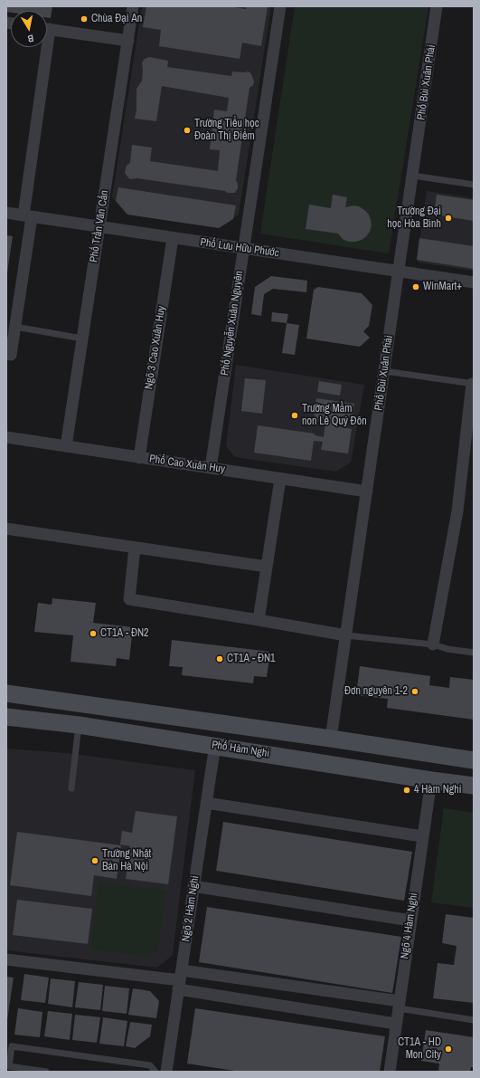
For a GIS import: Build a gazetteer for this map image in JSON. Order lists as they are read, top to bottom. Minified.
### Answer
{"streets":{"main road":["Phố Hàm Nghi"],"street":["Phố Bùi Xuân Phái","Phố Trần Văn Cẩn","Phố Lưu Hữu Phước","Phố Nguyễn Xuân Nguyên","Ngõ 3 Cao Xuân Huy","Phố Cao Xuân Huy","Ngõ 2 Hàm Nghi","Ngõ 4 Hàm Nghi"]},"crossings":[["Phố Bùi Xuân Phái","Phố Lưu Hữu Phước"],["Phố Bùi Xuân Phái","Phố Cao Xuân Huy"],["Phố Bùi Xuân Phái","Phố Hàm Nghi"],["Phố Trần Văn Cẩn","Phố Lưu Hữu Phước"],["Phố Trần Văn Cẩn","Phố Cao Xuân Huy"],["Phố Lưu Hữu Phước","Phố Nguyễn Xuân Nguyên"],["Phố Lưu Hữu Phước","Ngõ 3 Cao Xuân Huy"],["Phố Nguyễn Xuân Nguyên","Phố Cao Xuân Huy"],["Ngõ 3 Cao Xuân Huy","Phố Cao Xuân Huy"],["Phố Hàm Nghi","Ngõ 2 Hàm Nghi"],["Phố Hàm Nghi","Ngõ 4 Hàm Nghi"]],"places":["Chùa Đại An","Trường Tiểu học Đoàn Thị Điểm","Trường Đại học Hòa Bình","WinMart+","Trường Mầm non Lê Quý Đôn","CT1A - ĐN2","CT1A - ĐN1","Đơn nguyên 1-2","4 Hàm Nghi","Trường Nhật Bản Hà Nội","CT1A - HD Mon City"],"north":"bottom"}
